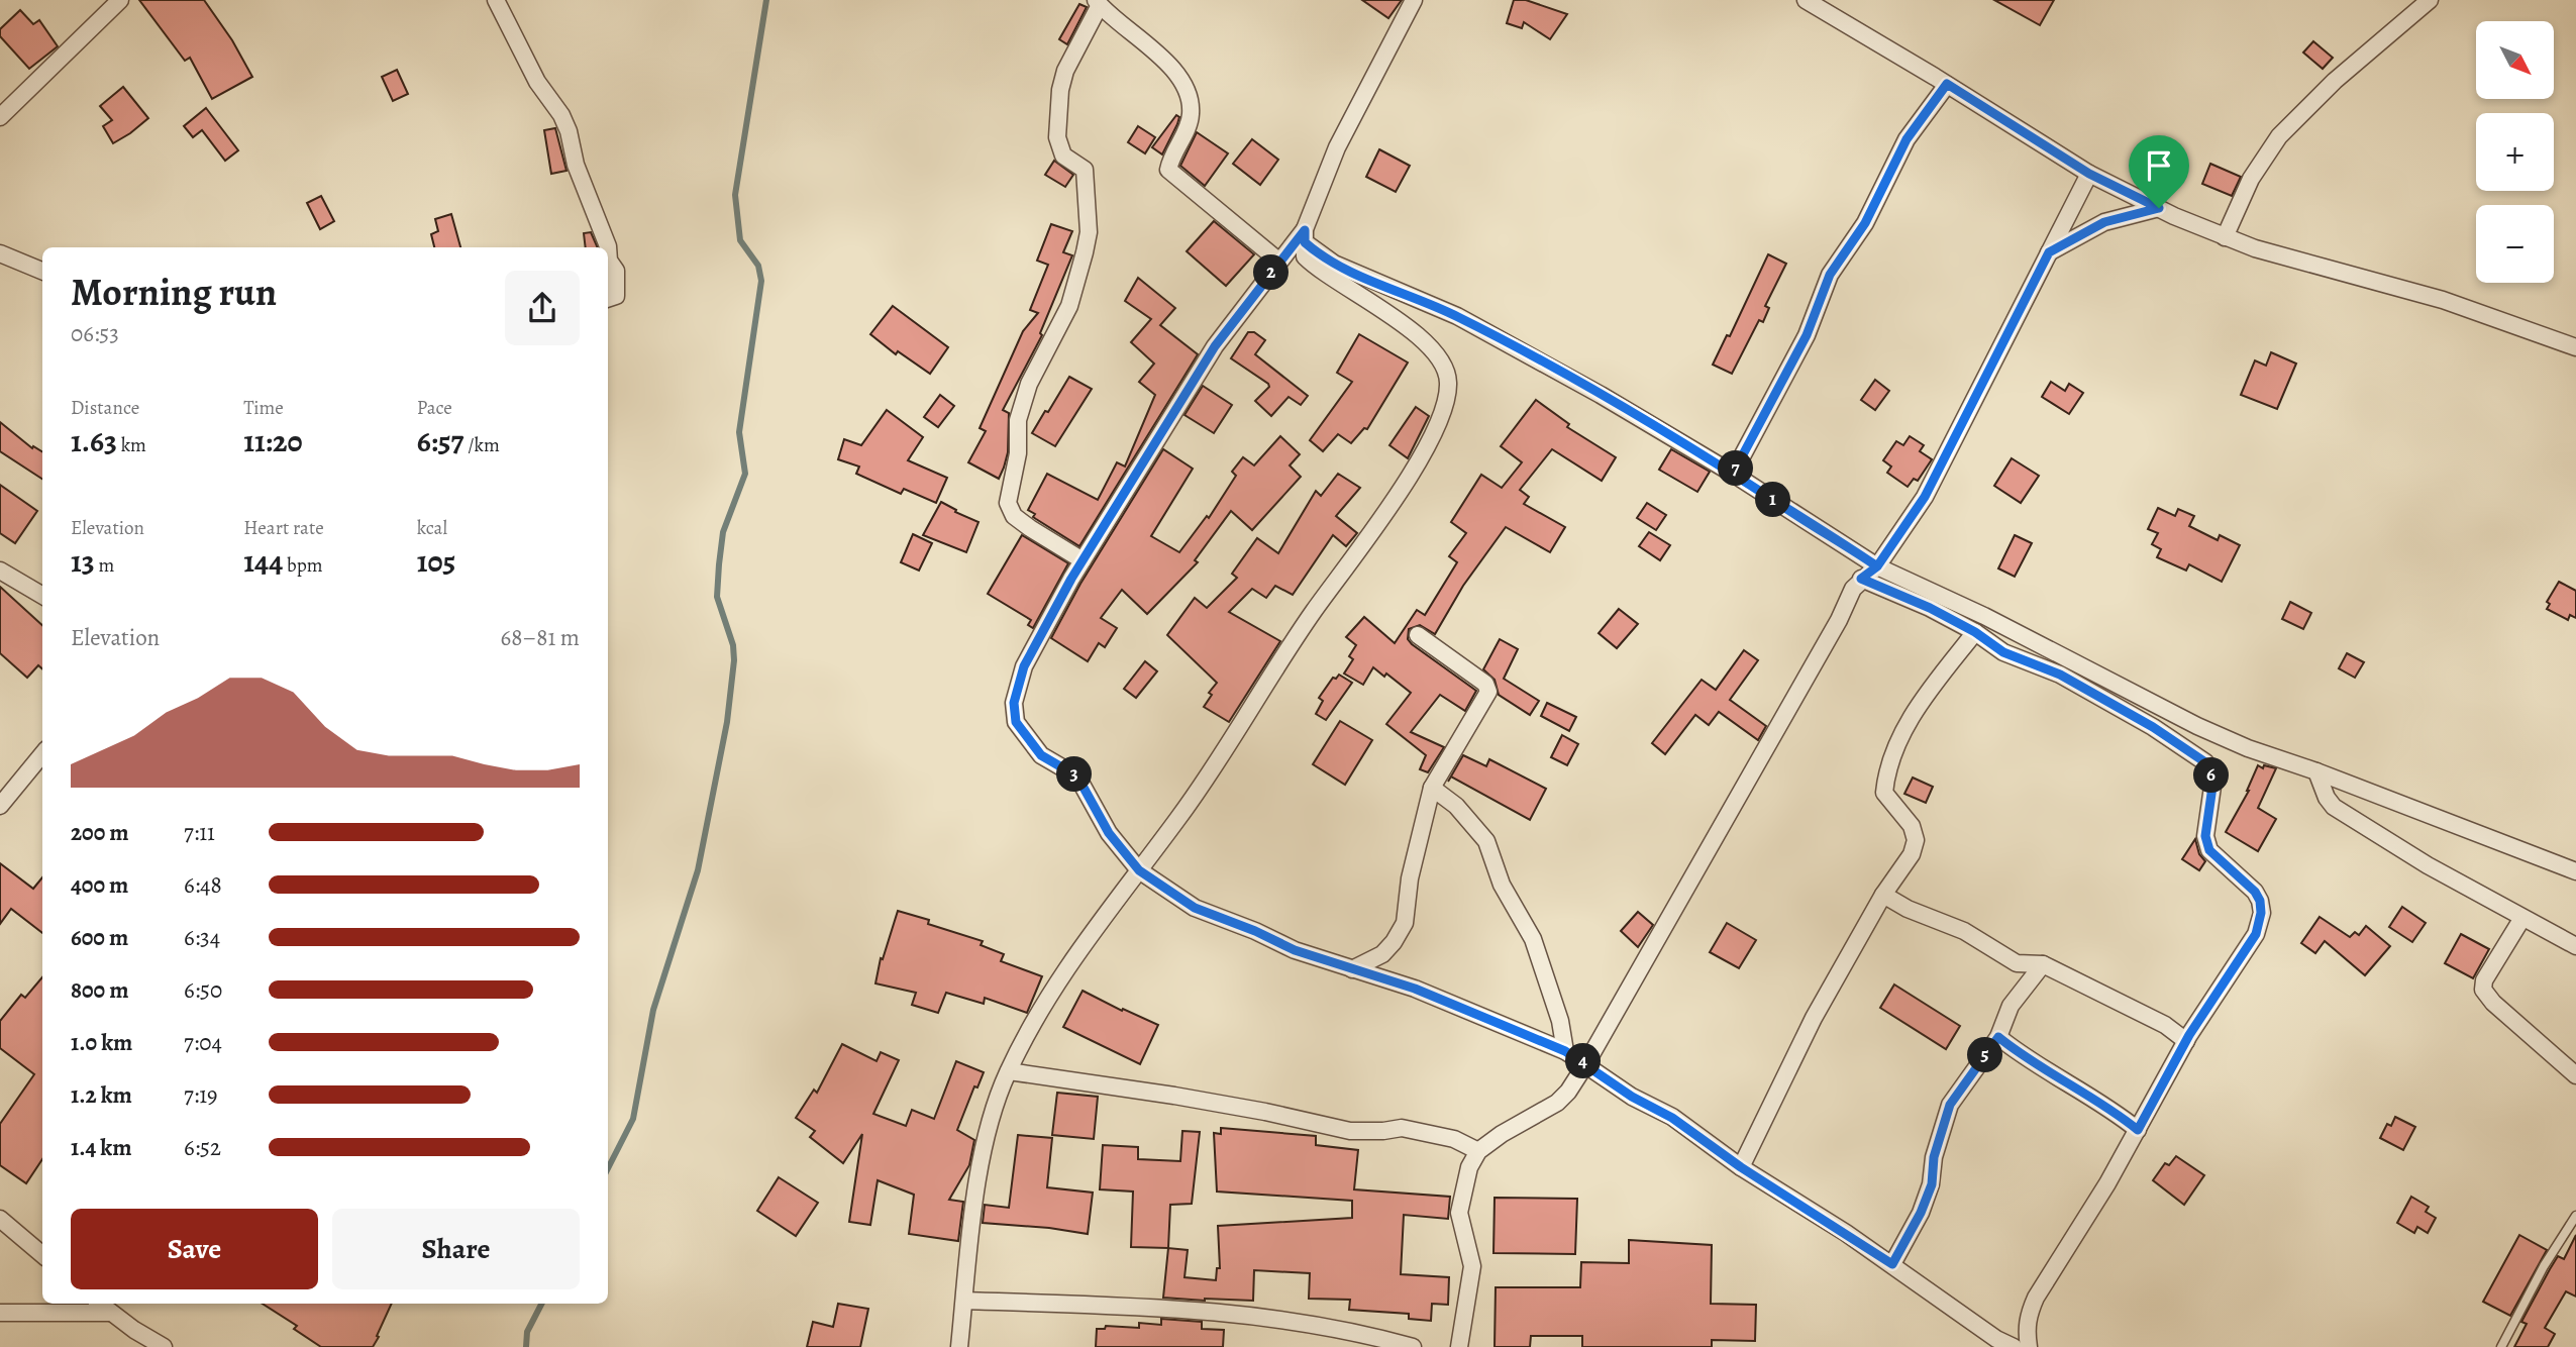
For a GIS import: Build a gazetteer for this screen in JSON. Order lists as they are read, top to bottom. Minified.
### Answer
{"north":"bottom right","page":{"map_buttons":["+","−"],"heading":["Morning run","06:53"],"pins":["2","7","1","3","6","5","4"],"stats":[["Distance","1.63 km"],["Time","11:20"],["Pace","6:57 /km"],["Elevation","13 m"],["Heart rate","144 bpm"],["kcal","105"]],"chart":["Elevation","68–81 m"],"list":[{"name":"200 m","note":"7:11"},{"name":"400 m","note":"6:48"},{"name":"600 m","note":"6:34"},{"name":"800 m","note":"6:50"},{"name":"1.0 km","note":"7:04"},{"name":"1.2 km","note":"7:19"},{"name":"1.4 km","note":"6:52"}],"buttons":["Save","Share"]}}
